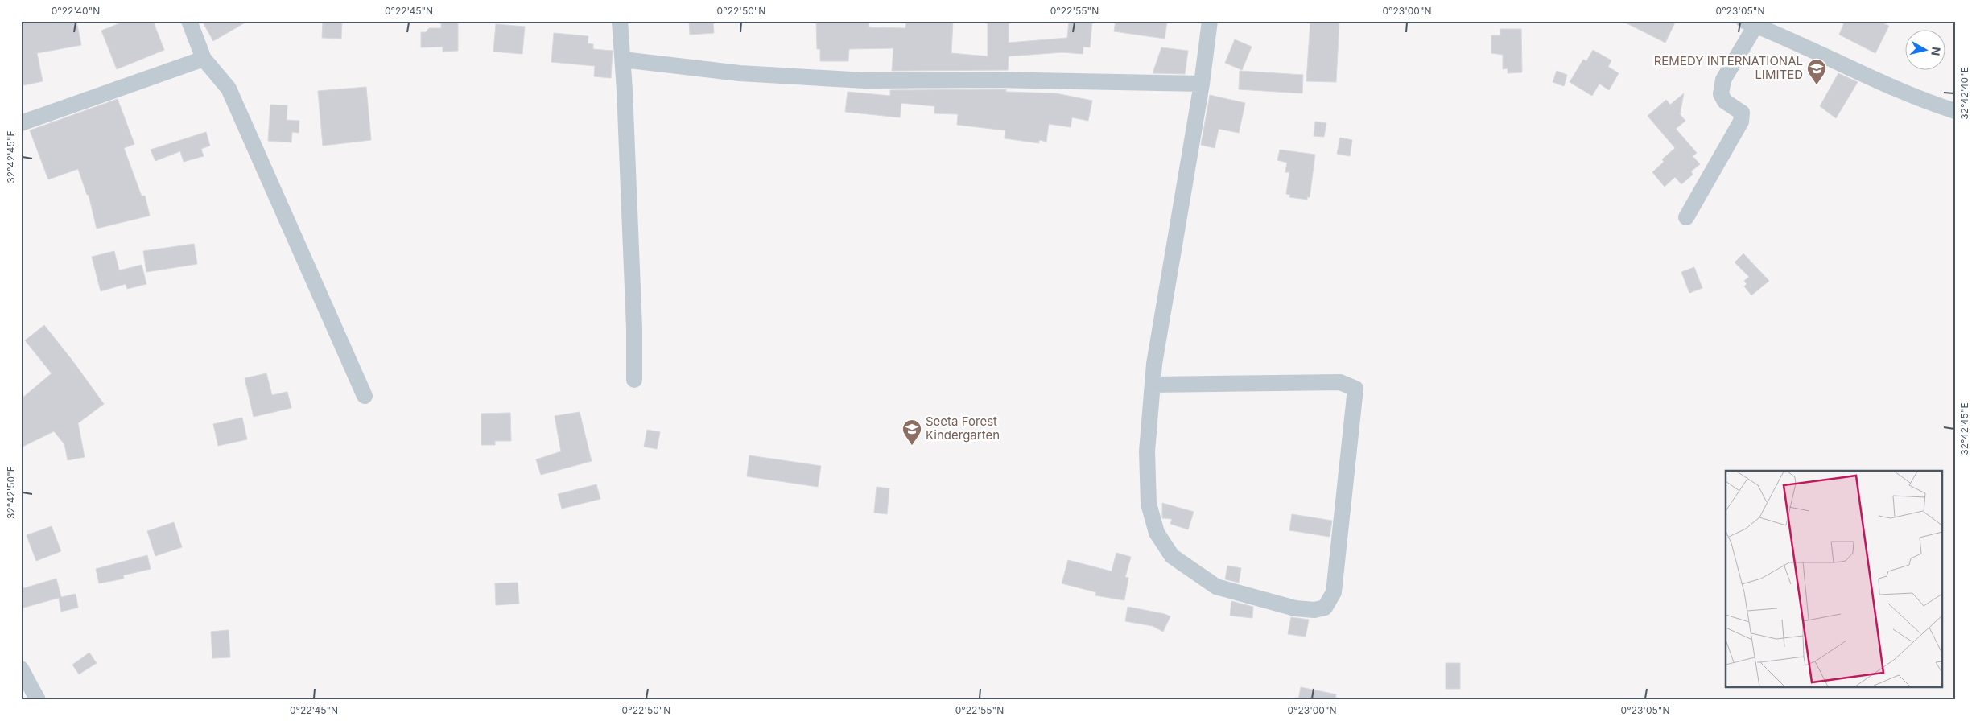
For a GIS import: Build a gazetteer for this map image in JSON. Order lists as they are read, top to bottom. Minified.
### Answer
{"places":{"school or university":["REMEDY INTERNATIONAL LIMITED","Seeta Forest Kindergarten"]},"north":"right","coordinates":["0°22'40\"N","0°22'45\"N","0°22'50\"N","0°22'55\"N","0°23'00\"N","0°23'05\"N","32°42'40\"E","32°42'45\"E","32°42'50\"E"]}
